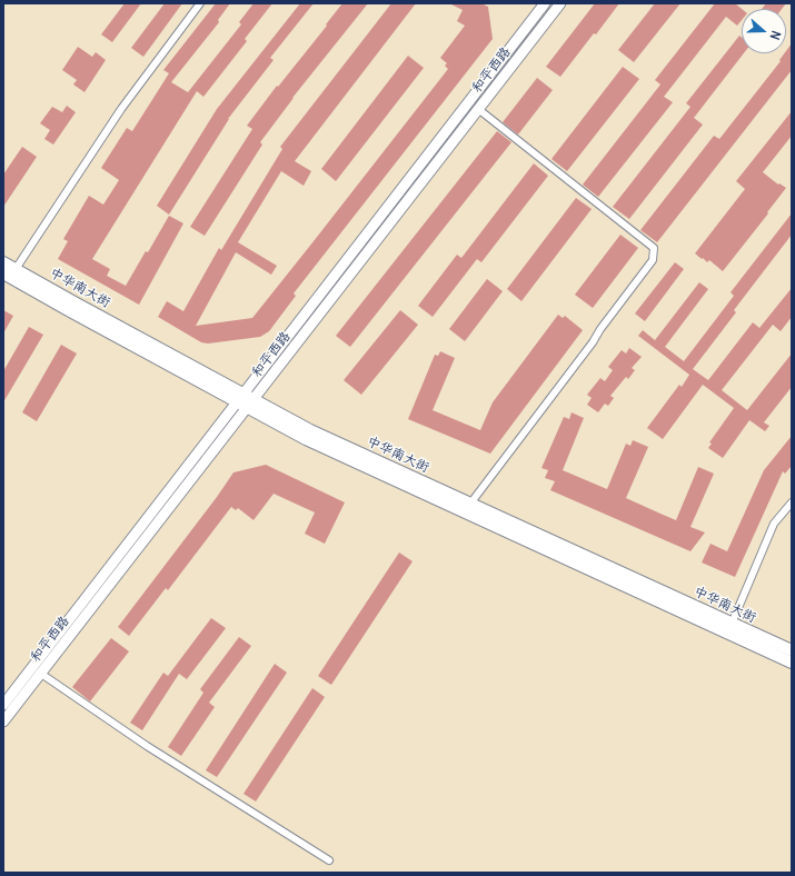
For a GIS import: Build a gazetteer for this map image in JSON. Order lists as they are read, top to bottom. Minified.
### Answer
{"streets":{"main road":["和平西路","中华南大街"]},"crossings":[["和平西路","中华南大街"]],"north":"right"}
